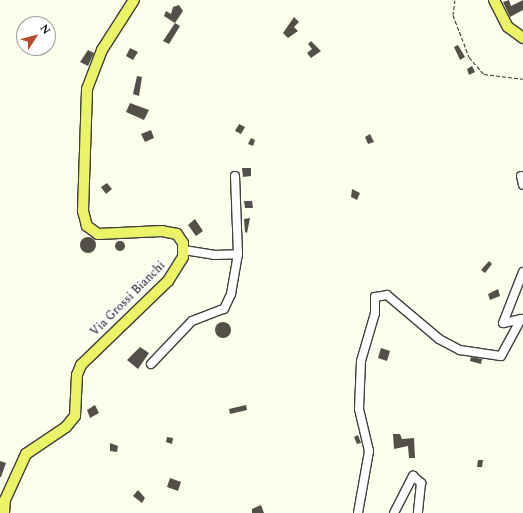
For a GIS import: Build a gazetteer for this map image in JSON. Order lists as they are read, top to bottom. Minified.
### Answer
{"streets":{"main road":["Via Grossi Bianchi"]},"north":"top right"}
